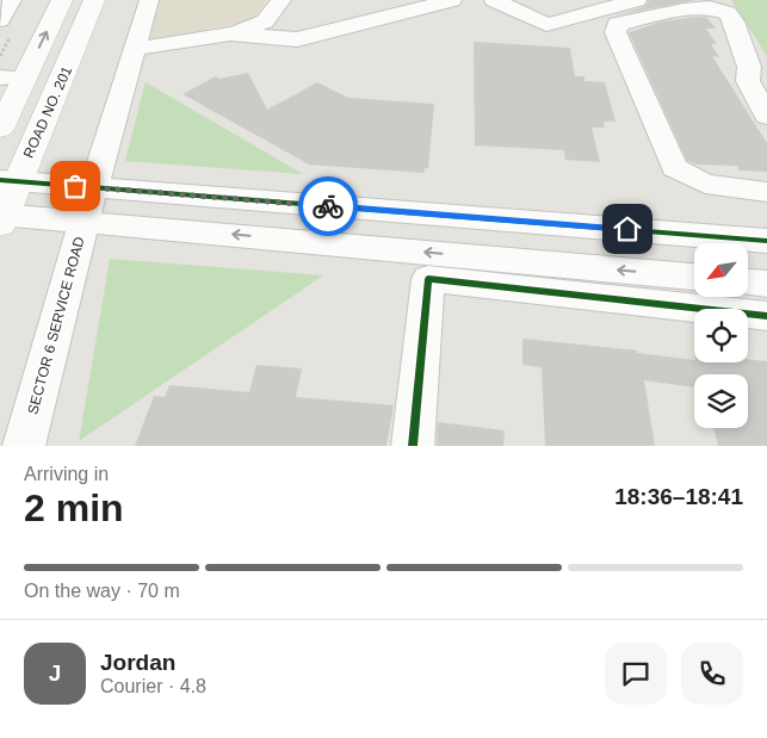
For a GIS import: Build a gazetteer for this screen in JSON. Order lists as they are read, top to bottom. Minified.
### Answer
{"streets":{"main road":["ROAD NO. 201"],"street":["SECTOR 6 SERVICE ROAD"]},"north":"bottom left","page":{"heading":["2 min","Arriving in","18:36–18:41"],"panel":["Jordan","Courier · 4.8"],"bar":"On the way · 70 m","round":"J"}}
